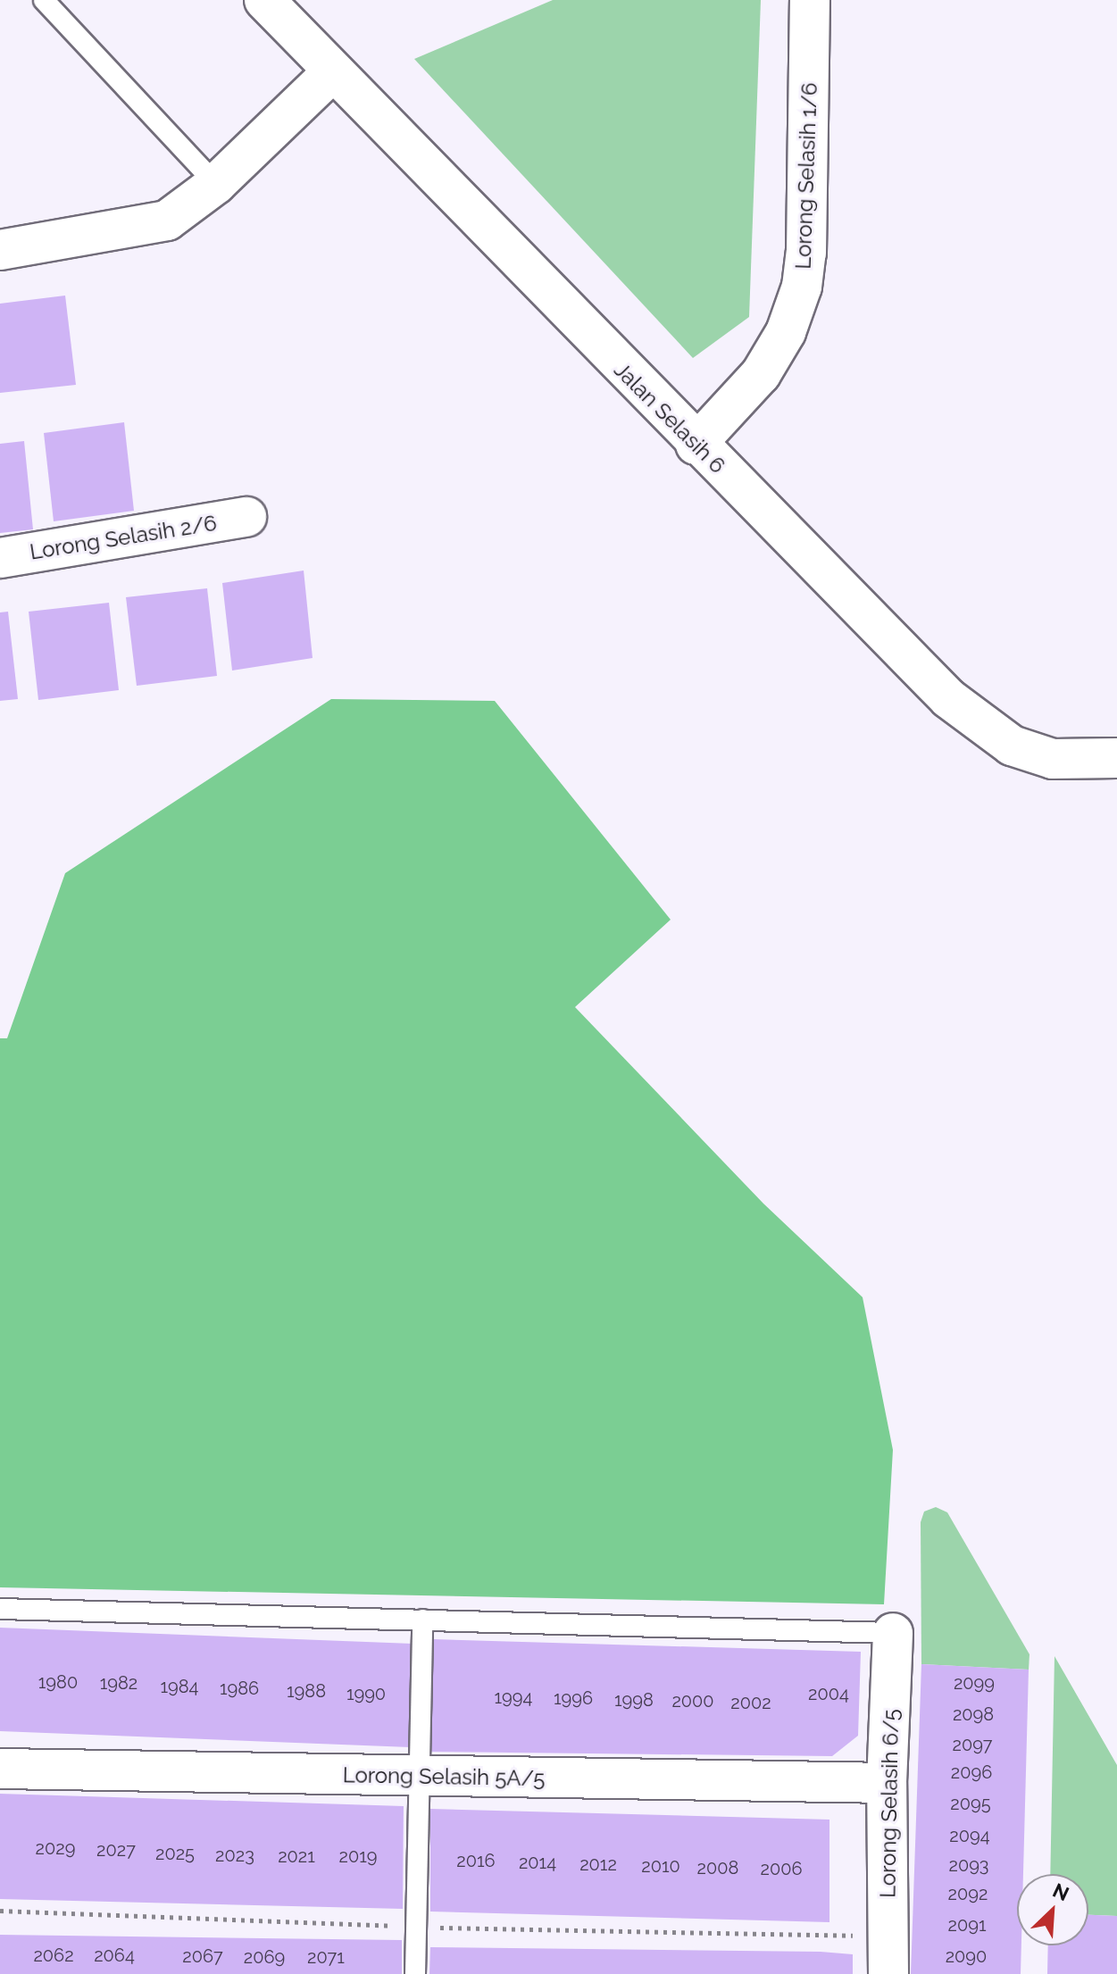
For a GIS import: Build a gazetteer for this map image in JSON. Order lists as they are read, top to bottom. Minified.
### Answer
{"streets":{"street":["Lorong Selasih 1/6","Jalan Selasih 6","Lorong Selasih 2/6","Lorong Selasih 5A/5","Lorong Selasih 6/5"]},"crossings":[["Lorong Selasih 1/6","Jalan Selasih 6"],["Lorong Selasih 5A/5","Lorong Selasih 6/5"]],"house_numbers":["1980","1982","2099","1984","1986","1988","1990","2004","1994","1996","1998","2000","2002","2098","2097","2096","2095","2094","2029","2027","2025","2023","2021","2019","2016","2014","2012","2093","2010","2008","2006","2092","2091","2062","2064","2067","2090","2069","2071"],"north":"top right"}
